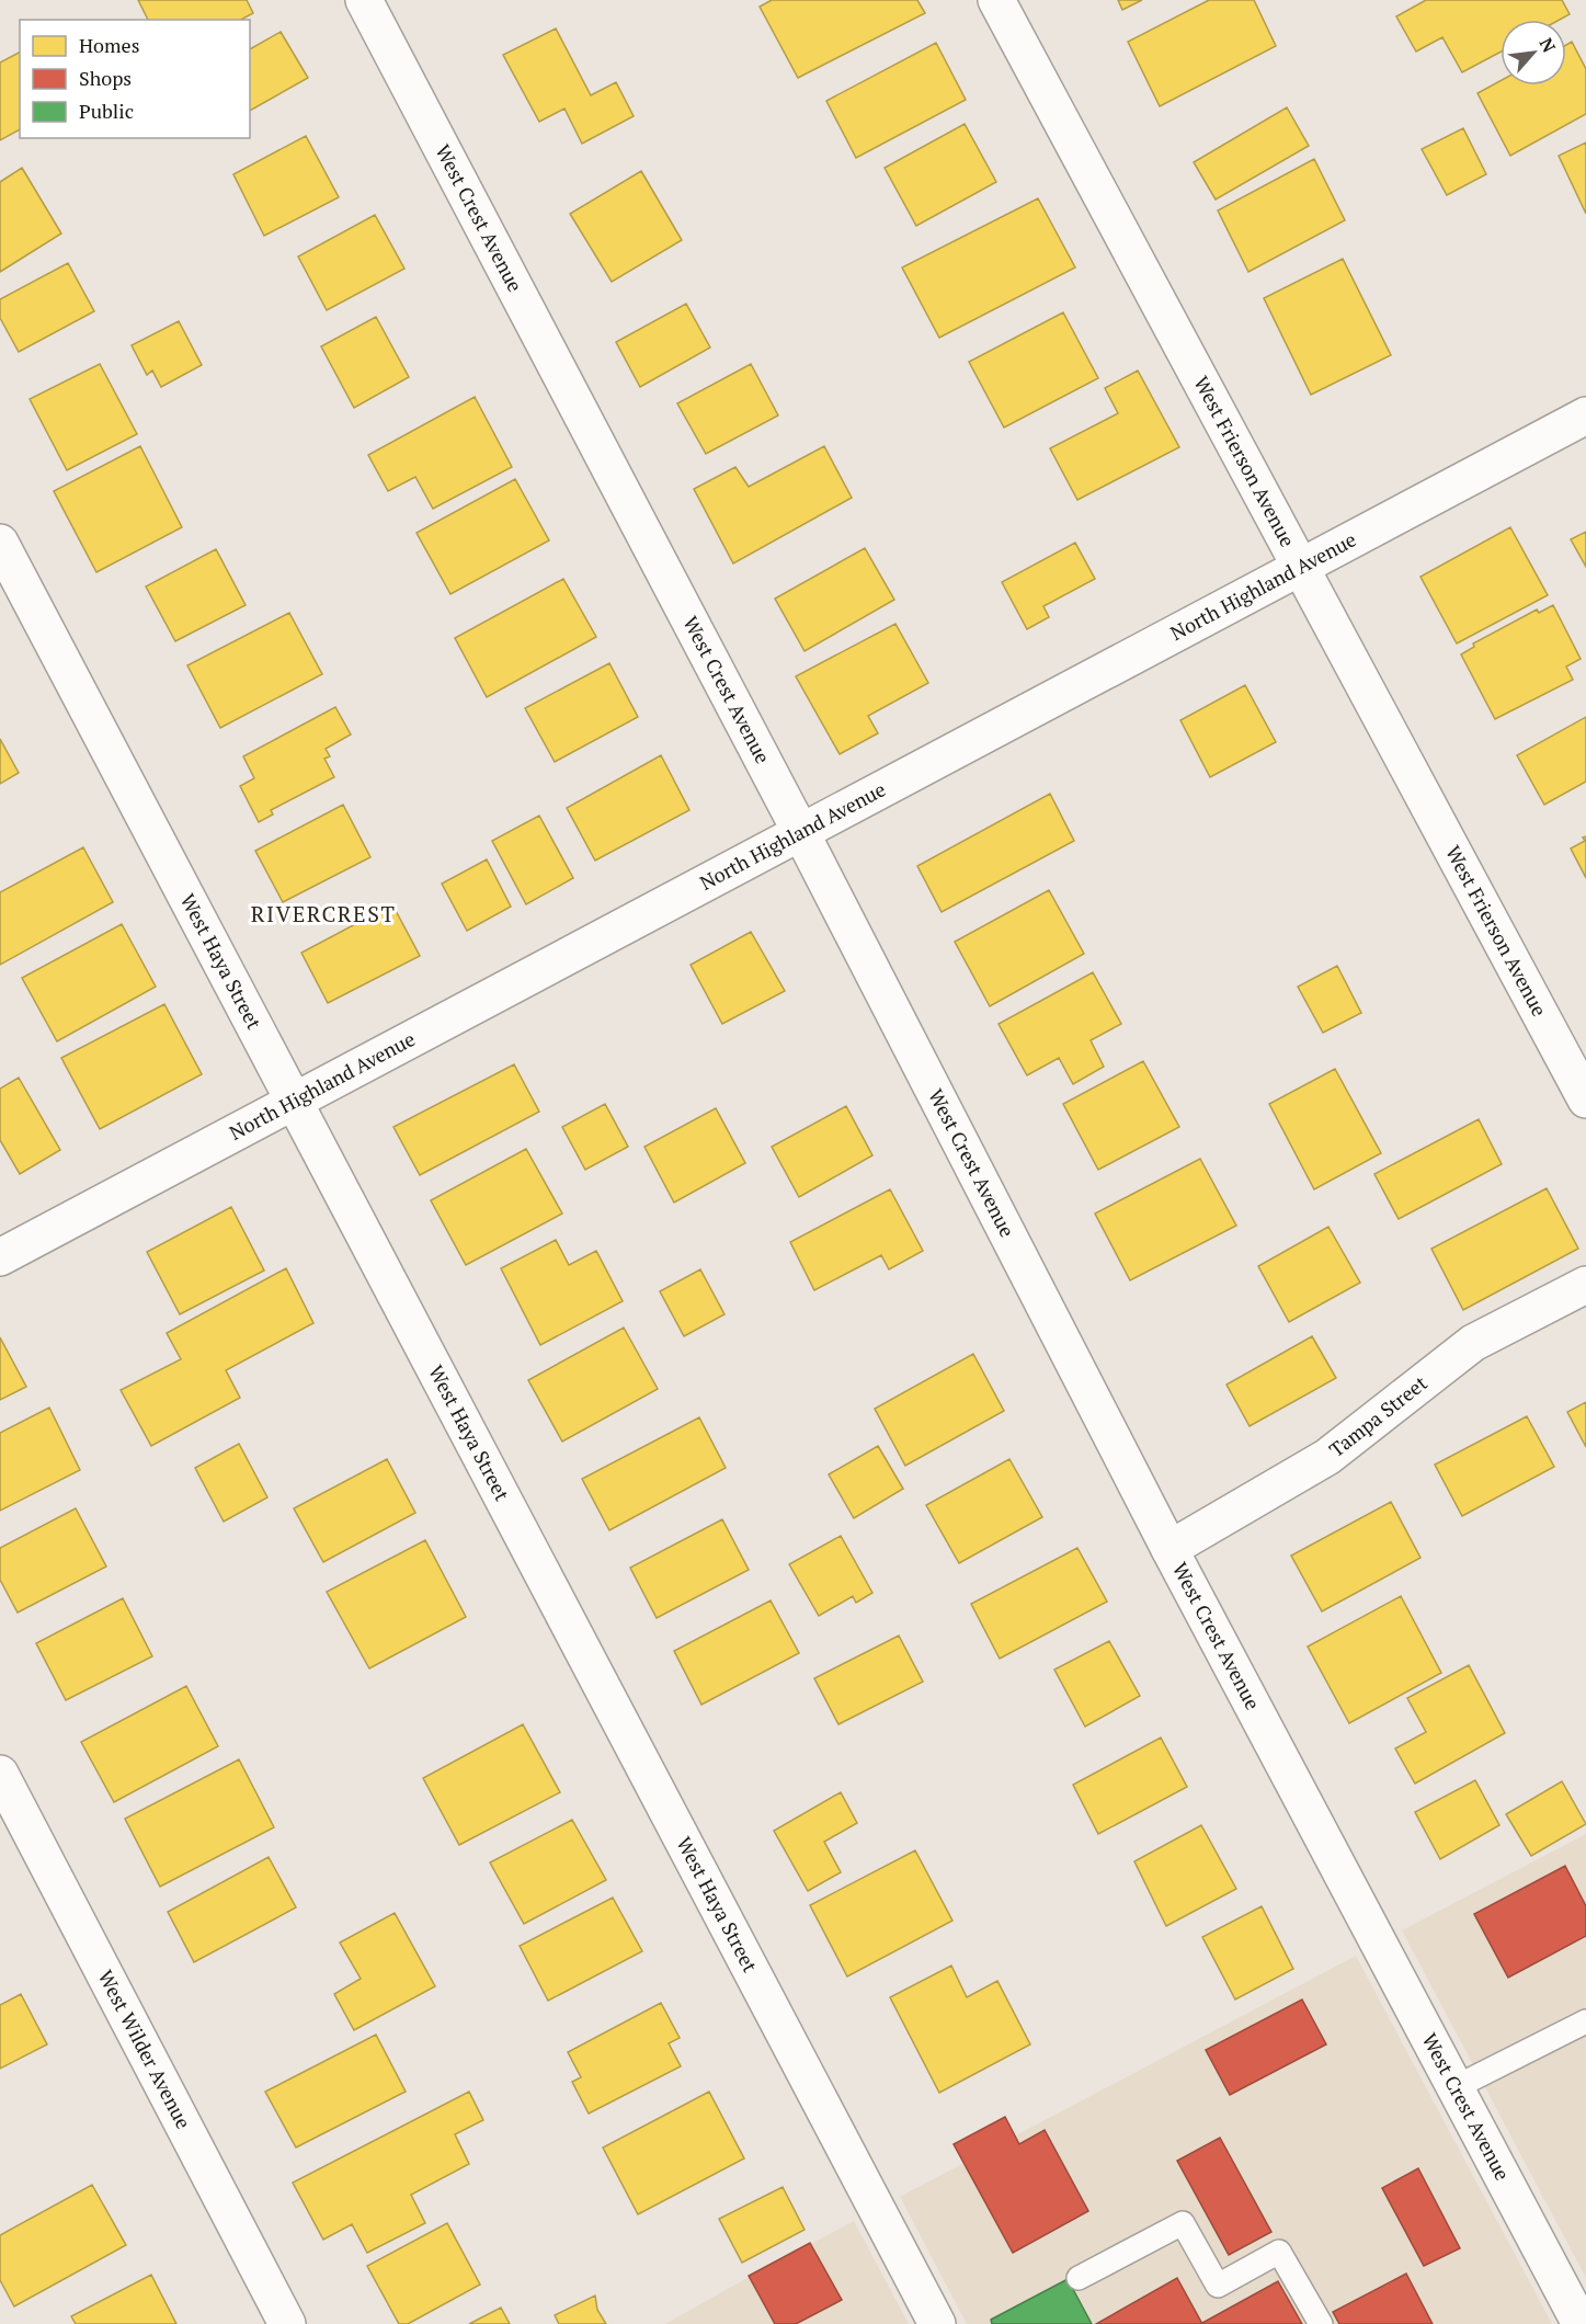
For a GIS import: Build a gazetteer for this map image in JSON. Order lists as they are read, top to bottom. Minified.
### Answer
{"streets":{"street":["West Crest Avenue","West Frierson Avenue","North Highland Avenue","West Haya Street","Tampa Street","West Wilder Avenue"]},"crossings":[["West Crest Avenue","North Highland Avenue"],["West Crest Avenue","Tampa Street"],["West Frierson Avenue","North Highland Avenue"],["North Highland Avenue","West Haya Street"]],"districts":["RIVERCREST"],"legend":["Homes","Shops","Public"],"north":"top right"}
